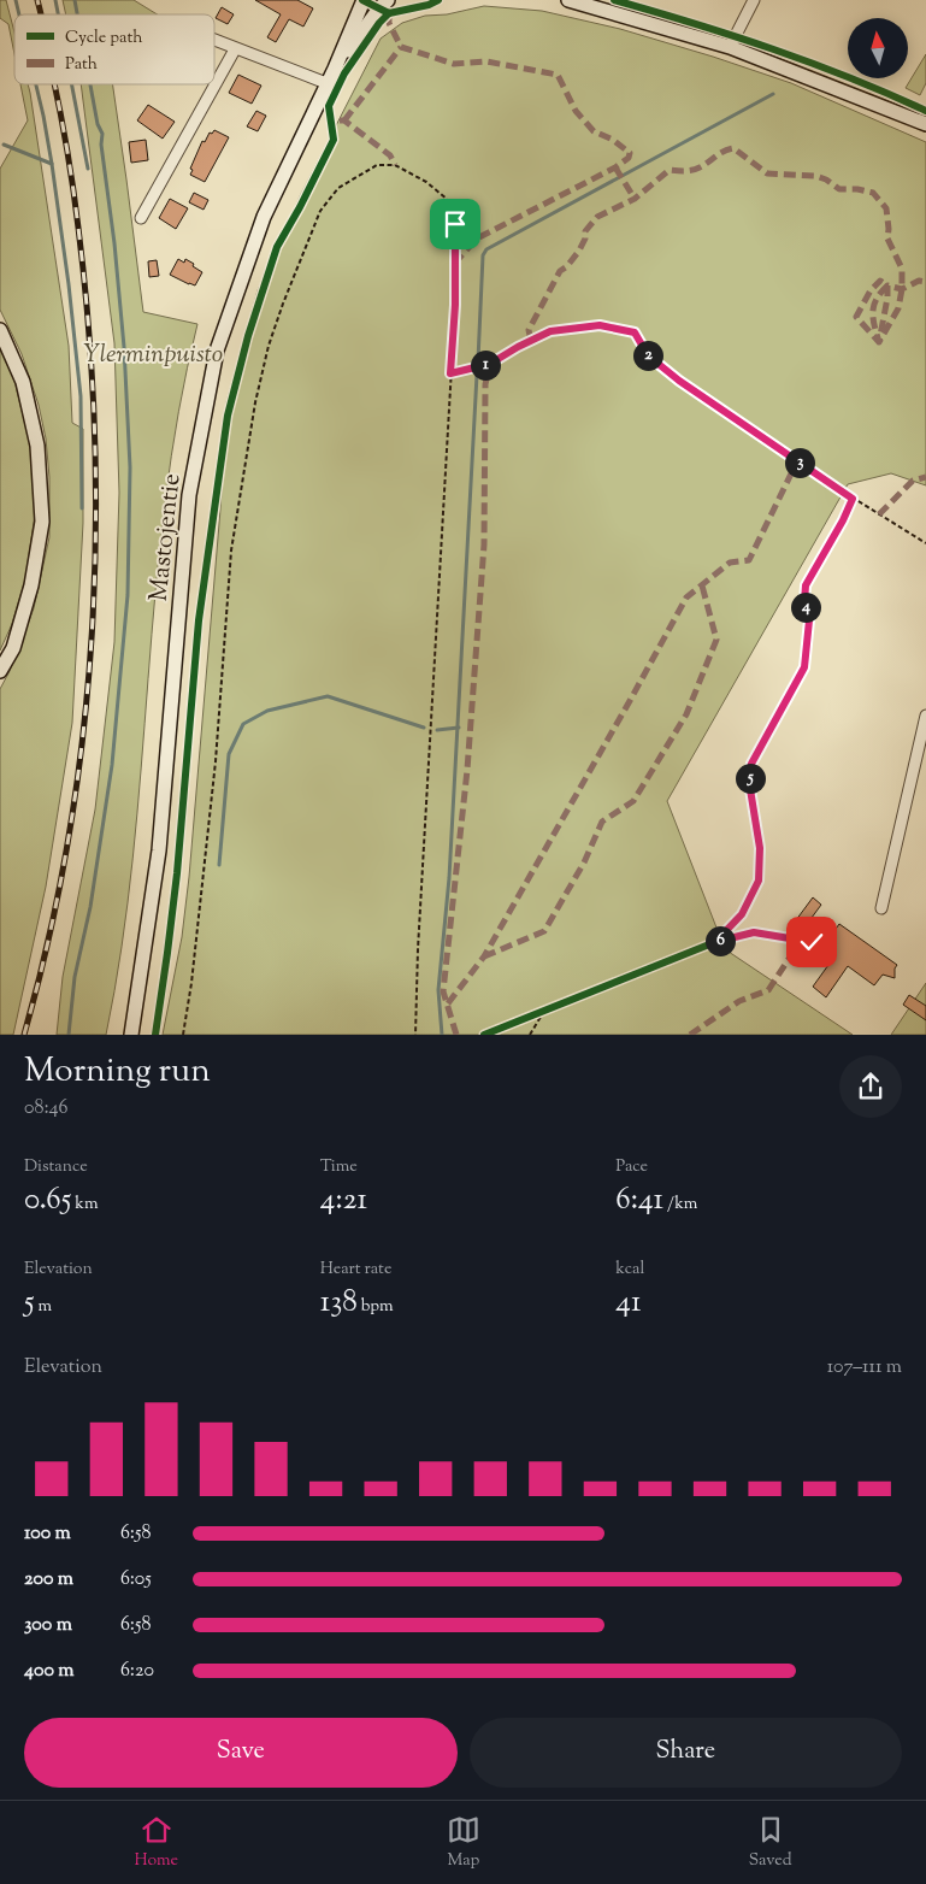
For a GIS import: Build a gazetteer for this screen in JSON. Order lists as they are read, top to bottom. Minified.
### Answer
{"streets":{"main road":["Mastojentie"]},"parks":["Ylerminpuisto"],"legend":["Cycle path","Path"],"north":"top","page":{"pins":["2","1","3","4","5","6"],"heading":["Morning run","08:46"],"stats":[["Distance","0.65 km"],["Time","4:21"],["Pace","6:41 /km"],["Elevation","5 m"],["Heart rate","138 bpm"],["kcal","41"]],"chart":["Elevation","107–111 m"],"list":[{"name":"100 m","note":"6:58"},{"name":"200 m","note":"6:05"},{"name":"300 m","note":"6:58"},{"name":"400 m","note":"6:20"}],"buttons":["Save","Share"],"tabs":["Home","Map","Saved"]}}
